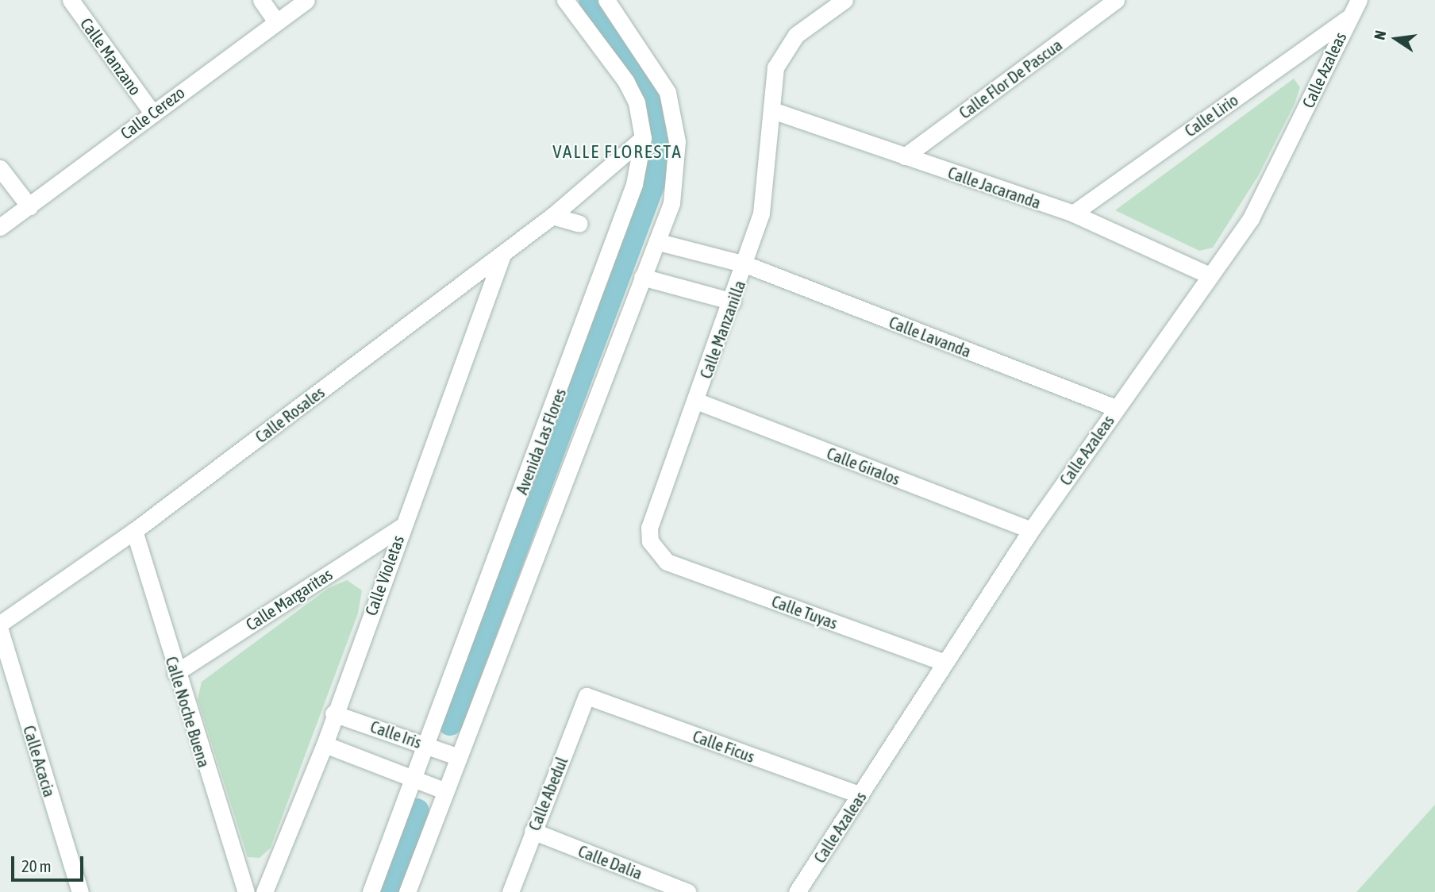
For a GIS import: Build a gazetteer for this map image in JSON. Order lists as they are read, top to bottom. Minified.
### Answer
{"streets":{"street":["Calle Manzano","Calle Azaleas","Calle Flor De Pascua","Calle Cerezo","Calle Lirio","Calle Jacaranda","Calle Manzanilla","Calle Lavanda","Calle Rosales","Avenida Las Flores","Calle Giralos","Calle Violetas","Calle Margaritas","Calle Tuyas","Calle Noche Buena","Calle Iris","Calle Ficus","Calle Acacia","Calle Abedul","Calle Dalia"]},"crossings":[["Calle Manzano","Calle Cerezo"],["Calle Azaleas","Calle Lirio"],["Calle Azaleas","Calle Jacaranda"],["Calle Azaleas","Calle Lavanda"],["Calle Azaleas","Calle Giralos"],["Calle Azaleas","Calle Tuyas"],["Calle Azaleas","Calle Ficus"],["Calle Flor De Pascua","Calle Jacaranda"],["Calle Lirio","Calle Jacaranda"],["Calle Jacaranda","Calle Manzanilla"],["Calle Manzanilla","Calle Lavanda"],["Calle Manzanilla","Calle Giralos"],["Calle Manzanilla","Calle Tuyas"],["Calle Rosales","Avenida Las Flores"],["Calle Rosales","Calle Violetas"],["Calle Rosales","Calle Noche Buena"],["Avenida Las Flores","Calle Iris"],["Calle Violetas","Calle Margaritas"],["Calle Violetas","Calle Iris"],["Calle Margaritas","Calle Noche Buena"],["Calle Ficus","Calle Abedul"],["Calle Abedul","Calle Dalia"]],"districts":["VALLE FLORESTA"],"scale_bar":"20 m","north":"left"}
